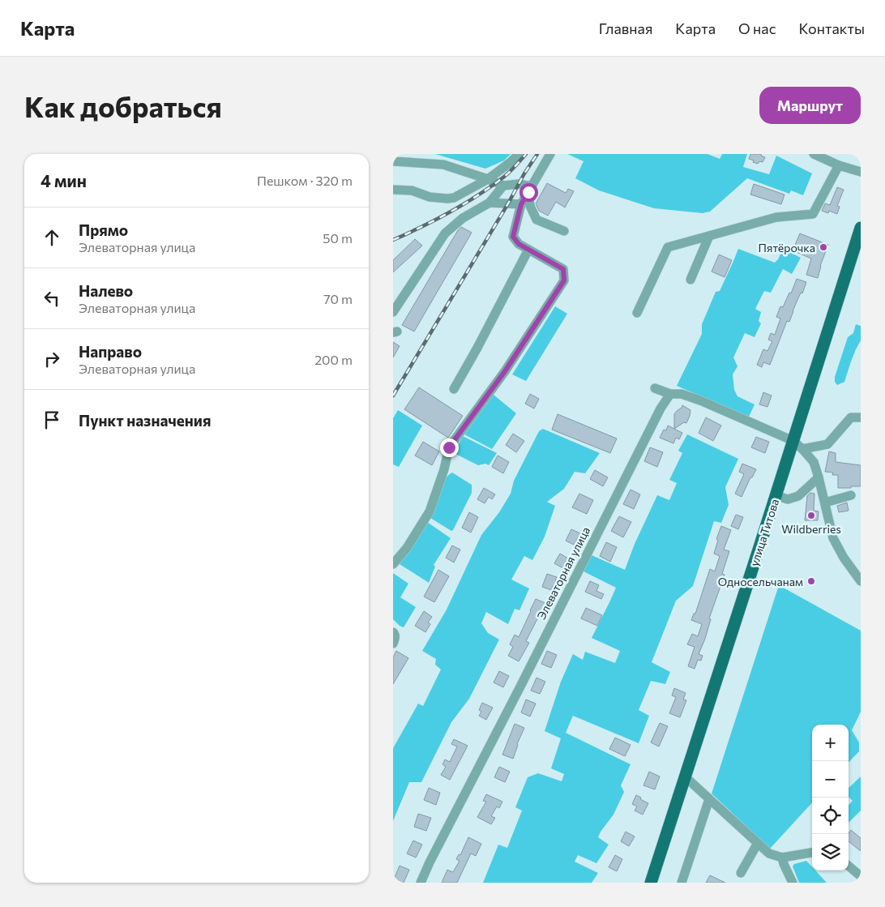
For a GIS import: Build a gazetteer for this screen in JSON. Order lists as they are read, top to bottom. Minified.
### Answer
{"streets":{"main road":["улица Титова"],"street":["Элеваторная улица"]},"places":["Пятёрочка","Wildberries","Односельчанам"],"page":{"header":"Карта","nav":["Главная","Карта","О нас","Контакты"],"buttons":"Маршрут","title":"Как добраться","heading":["4 мин","Пешком · 320 m"],"list":[["Прямо","Элеваторная улица","50 m"],["Налево","Элеваторная улица","70 m"],["Направо","Элеваторная улица","200 m"],"Пункт назначения"],"map_buttons":["+","−"]}}
